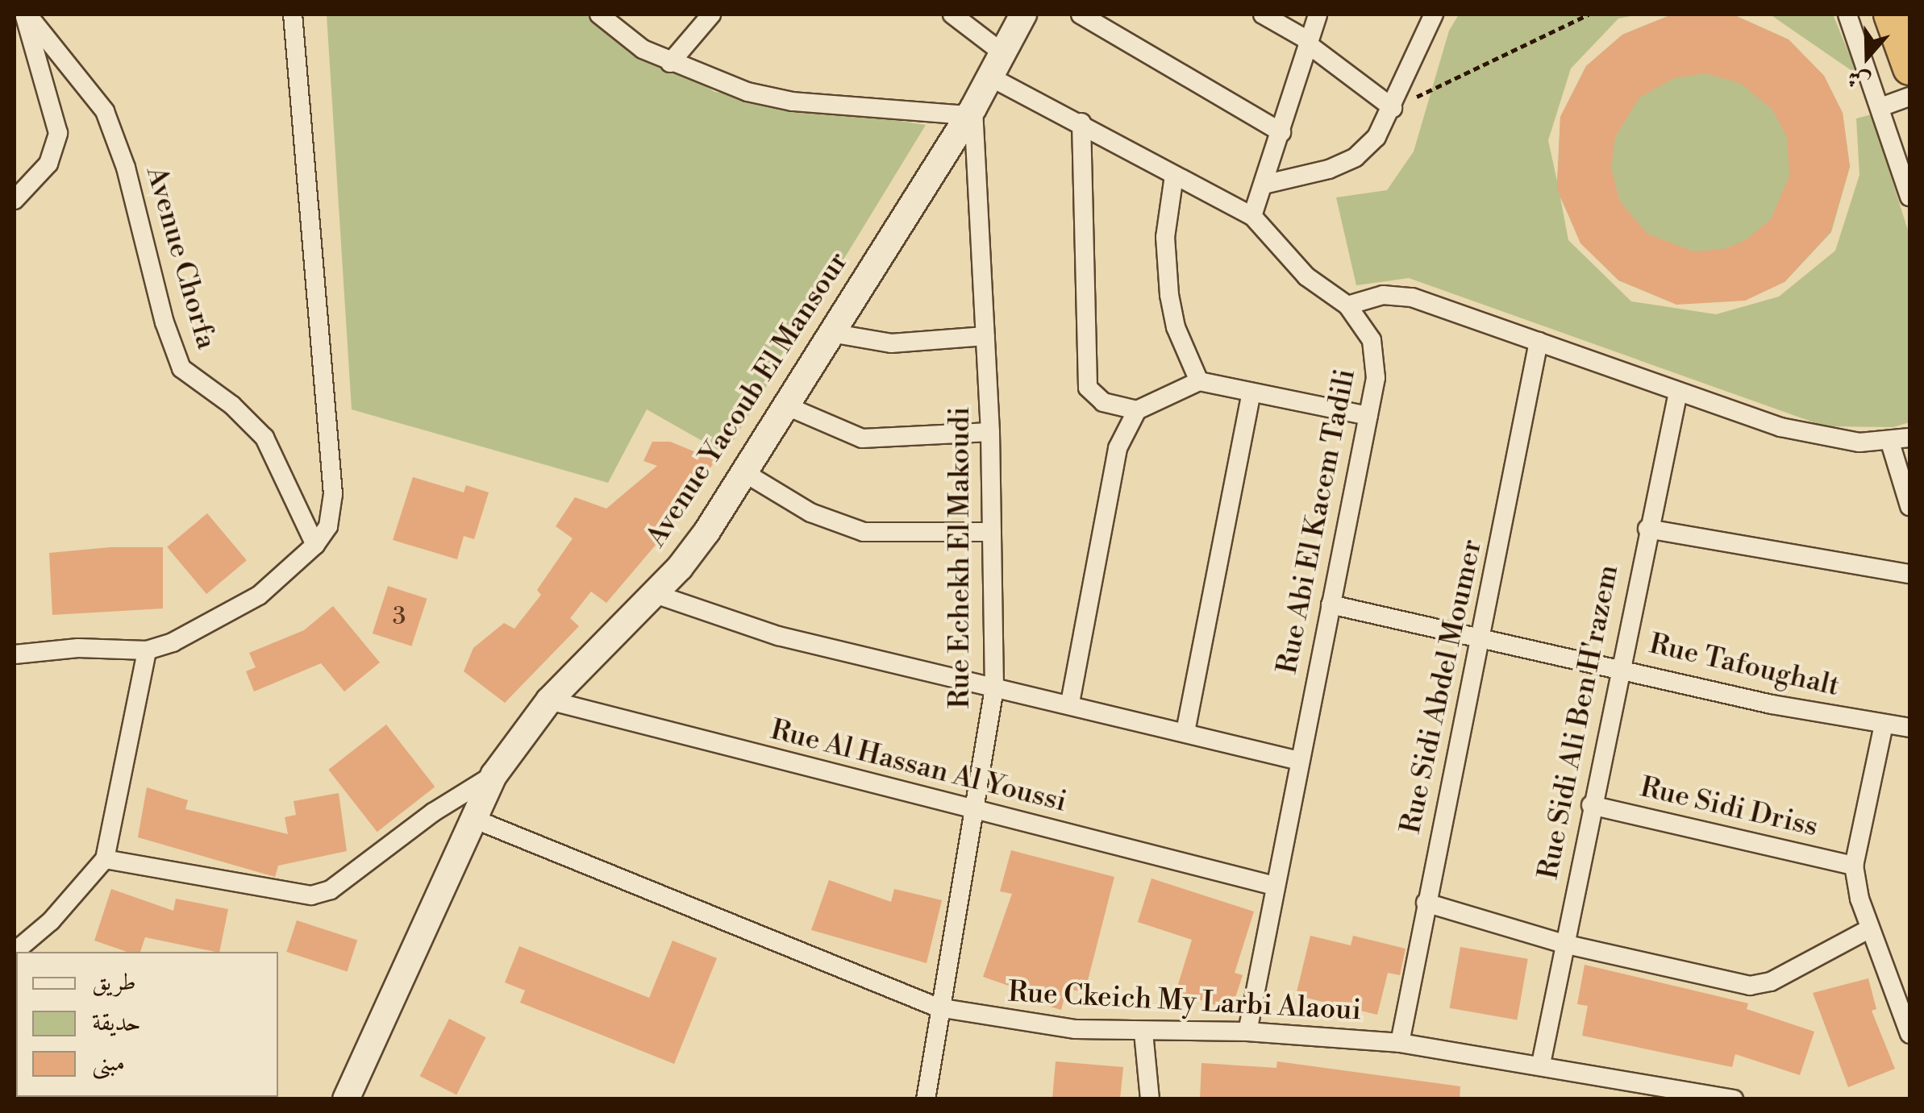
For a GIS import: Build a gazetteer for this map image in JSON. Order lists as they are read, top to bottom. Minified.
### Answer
{"streets":{"street":["Avenue Chorfa","Avenue Yacoub El Mansour","Rue Abi El Kacem Tadili","Rue Echekh El Makoudi","Rue Tafoughalt","Rue Sidi Abdel Moumer","Rue Sidi Ali Ben H'razem","Rue Al Hassan Al Youssi","Rue Sidi Driss","Rue Ckeich My Larbi Alaoui"]},"crossings":[["Avenue Yacoub El Mansour","Rue Abi El Kacem Tadili"],["Avenue Yacoub El Mansour","Rue Echekh El Makoudi"],["Avenue Yacoub El Mansour","Rue Al Hassan Al Youssi"],["Avenue Yacoub El Mansour","Rue Ckeich My Larbi Alaoui"],["Rue Abi El Kacem Tadili","Rue Tafoughalt"],["Rue Abi El Kacem Tadili","Rue Al Hassan Al Youssi"],["Rue Abi El Kacem Tadili","Rue Ckeich My Larbi Alaoui"],["Rue Echekh El Makoudi","Rue Al Hassan Al Youssi"],["Rue Echekh El Makoudi","Rue Ckeich My Larbi Alaoui"],["Rue Tafoughalt","Rue Sidi Abdel Moumer"],["Rue Tafoughalt","Rue Sidi Ali Ben H'razem"],["Rue Sidi Abdel Moumer","Rue Ckeich My Larbi Alaoui"],["Rue Sidi Ali Ben H'razem","Rue Sidi Driss"],["Rue Sidi Ali Ben H'razem","Rue Ckeich My Larbi Alaoui"]],"house_numbers":["3"],"legend":["طريق","حديقة","مبنى"],"north":"bottom"}
